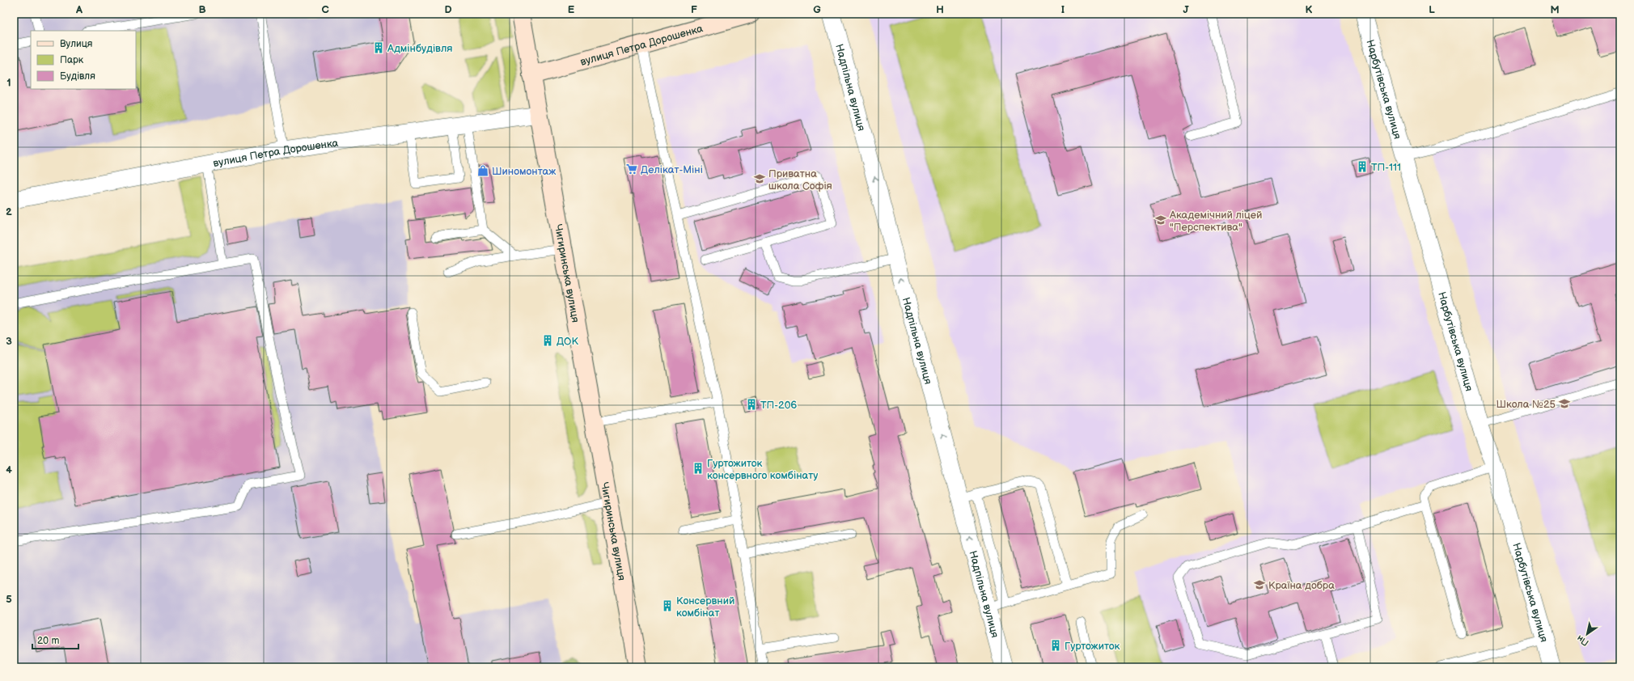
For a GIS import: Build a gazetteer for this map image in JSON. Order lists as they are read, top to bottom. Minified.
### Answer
{"streets":{"main road":["вулиця Петра Дорошенка","Чигиринська вулиця"],"street":["Надпільна вулиця","Нарбутівська вулиця"]},"crossings":[["вулиця Петра Дорошенка","Чигиринська вулиця"]],"one_way":["Надпільна вулиця"],"places":{"building":["Адмінбудівля","ТП-111","ДОК","ТП-206","Гуртожиток консервного комбінату","Консервний комбінат","Гуртожиток"],"supermarket":["Делікат-Міні"],"shop":["Шиномонтаж"],"school or university":["Приватна школа Софія","Академічний ліцей \"Перспектива\"","Школа №25","Країна добра"]},"legend":["Вулиця","Парк","Будівля"],"scale_bar":"20 m","north":"bottom left","grid":{"columns":["A","B","C","D","E","F","G","H","I","J","K","L","M"],"rows":["1","2","3","4","5"]}}
